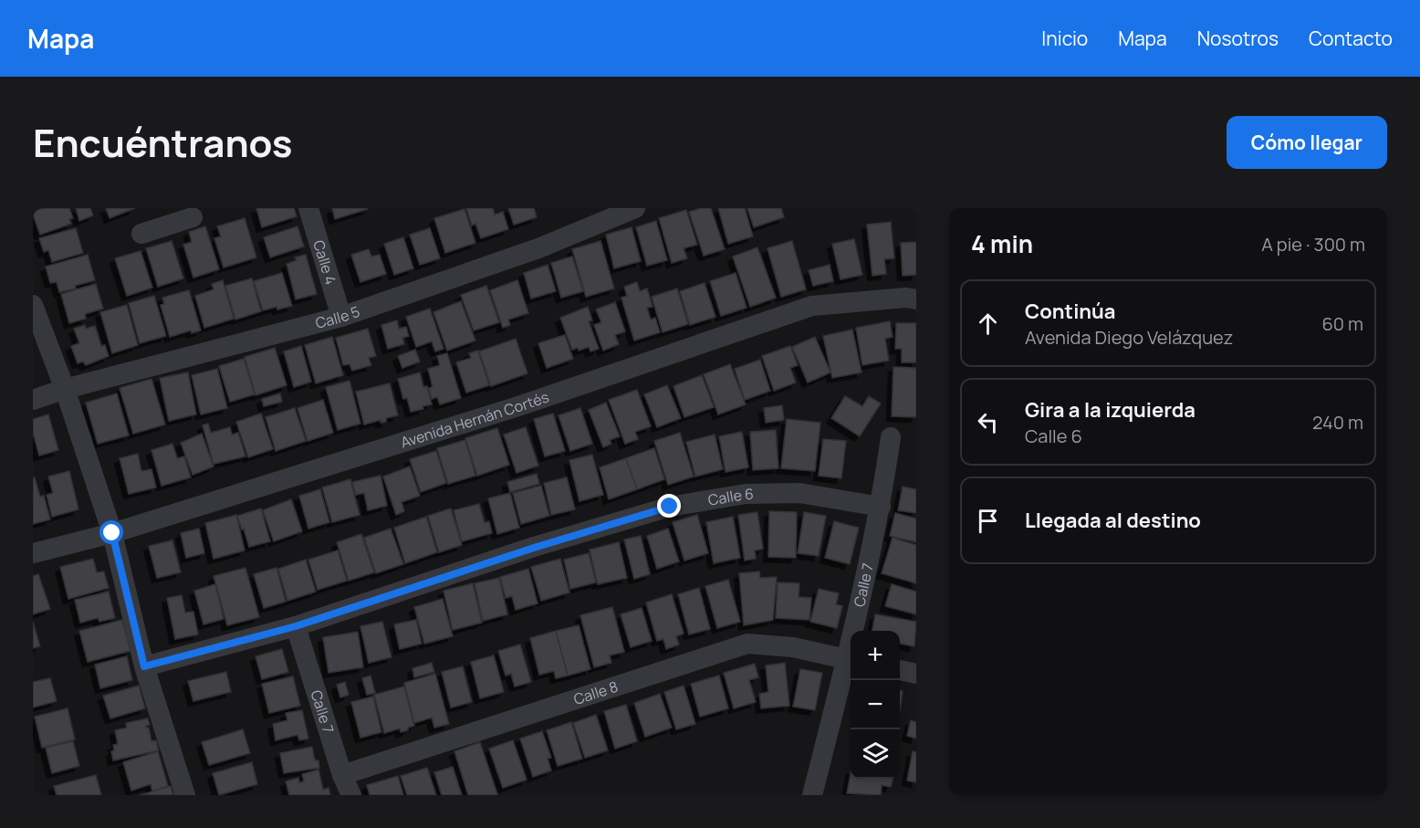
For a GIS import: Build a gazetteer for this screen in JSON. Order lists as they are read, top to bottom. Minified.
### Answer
{"streets":{"street":["Calle 4","Calle 5","Avenida Hernán Cortés","Calle 6","Calle 7","Calle 8"]},"crossings":[["Calle 4","Calle 5"],["Calle 6","Calle 7"],["Calle 7","Calle 8"]],"page":{"header":"Mapa","nav":["Inicio","Mapa","Nosotros","Contacto"],"title":"Encuéntranos","buttons":"Cómo llegar","heading":["4 min","A pie · 300 m"],"list":[["Continúa","Avenida Diego Velázquez","60 m"],["Gira a la izquierda","Calle 6","240 m"],"Llegada al destino"],"map_buttons":["+","−"]}}
